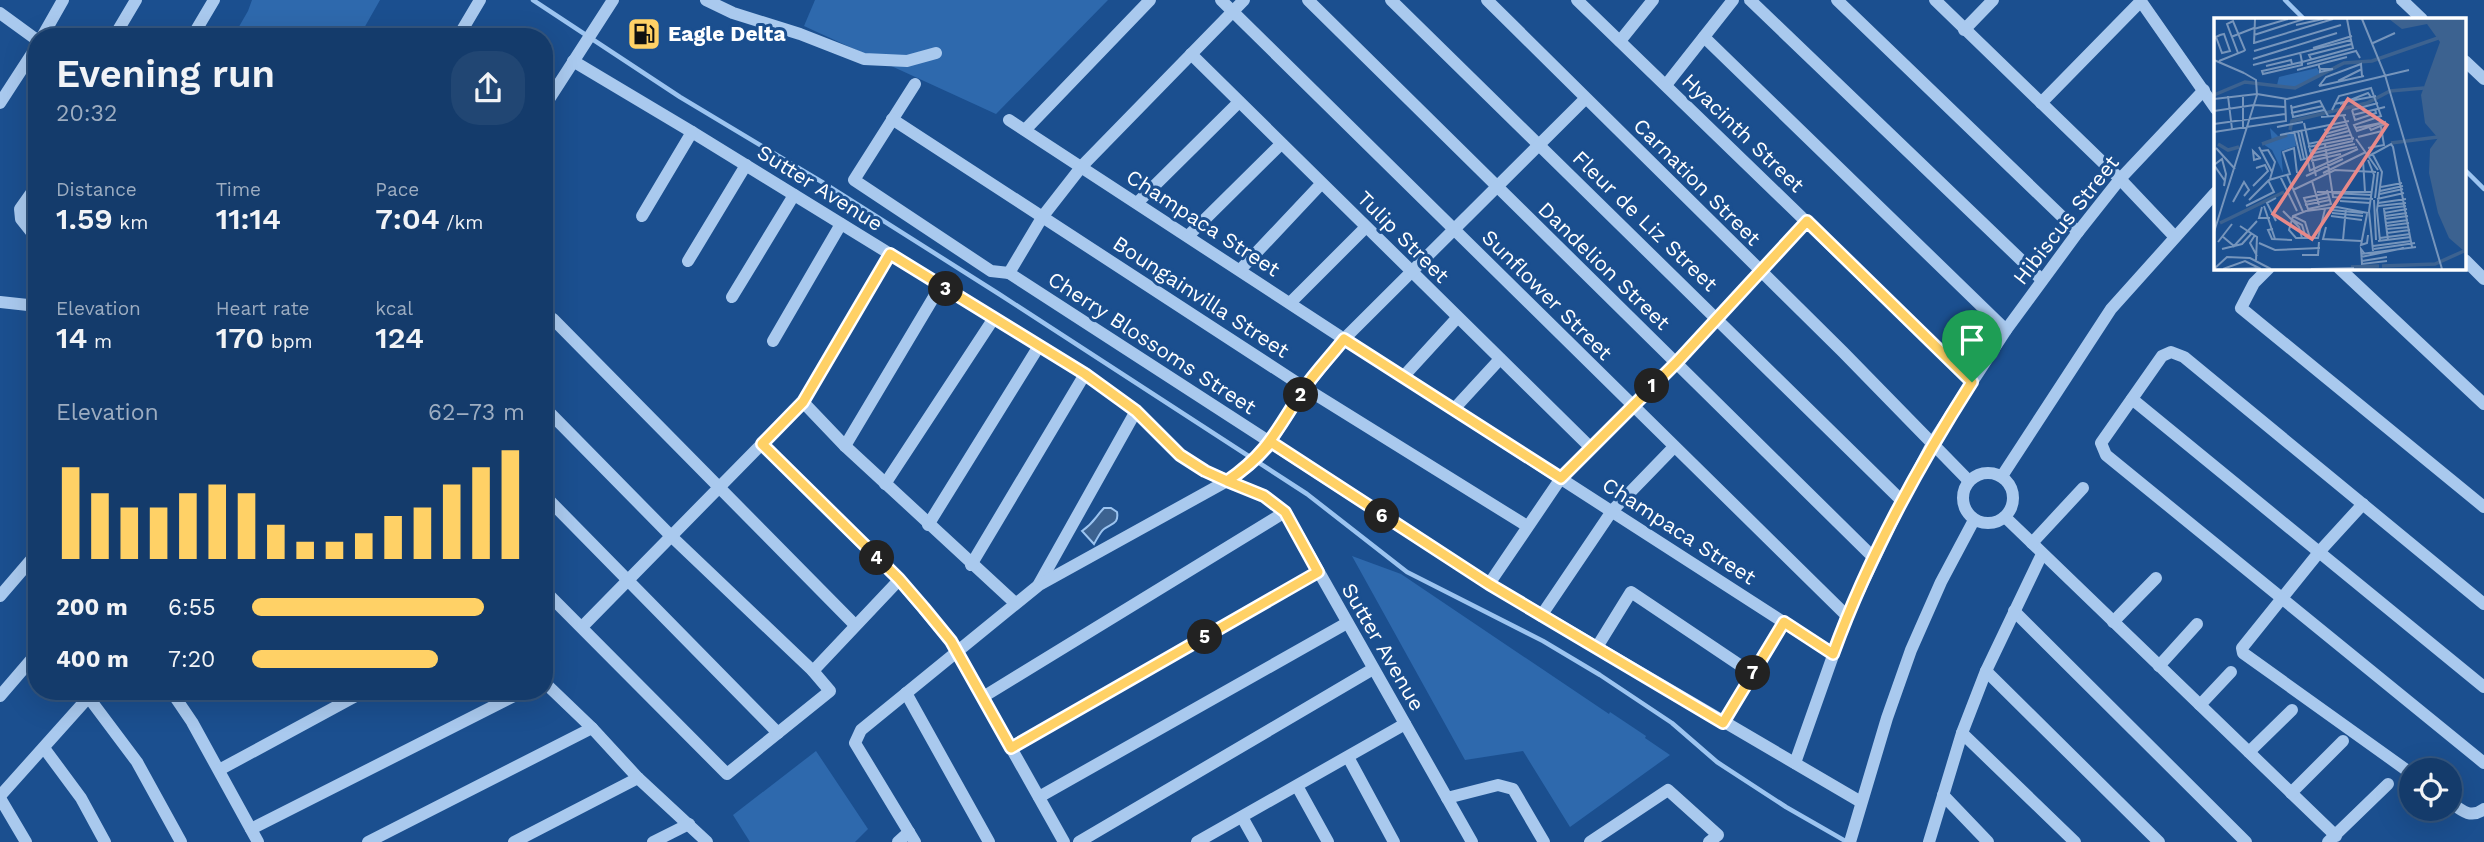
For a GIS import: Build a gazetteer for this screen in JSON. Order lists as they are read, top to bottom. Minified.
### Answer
{"streets":{"street":["Hyacinth Street","Carnation Street","Sutter Avenue","Hibiscus Street","Fleur de Liz Street","Champaca Street","Tulip Street","Dandelion Street","Sunflower Street","Boungainvilla Street","Cherry Blossoms Street"]},"crossings":[["Hyacinth Street","Hibiscus Street"],["Carnation Street","Hibiscus Street"],["Hibiscus Street","Fleur de Liz Street"],["Hibiscus Street","Champaca Street"],["Hibiscus Street","Dandelion Street"],["Hibiscus Street","Sunflower Street"],["Hibiscus Street","Cherry Blossoms Street"],["Boungainvilla Street","Cherry Blossoms Street"]],"places":{"fuel station":["Eagle Delta"]},"page":{"heading":["Evening run","20:32"],"stats":[["Distance","1.59 km"],["Time","11:14"],["Pace","7:04 /km"],["Elevation","14 m"],["Heart rate","170 bpm"],["kcal","124"]],"pins":["3","1","2","6","4","5","7"],"chart":["Elevation","62–73 m"],"list":[{"name":"200 m","note":"6:55"},{"name":"400 m","note":"7:20"}]}}
